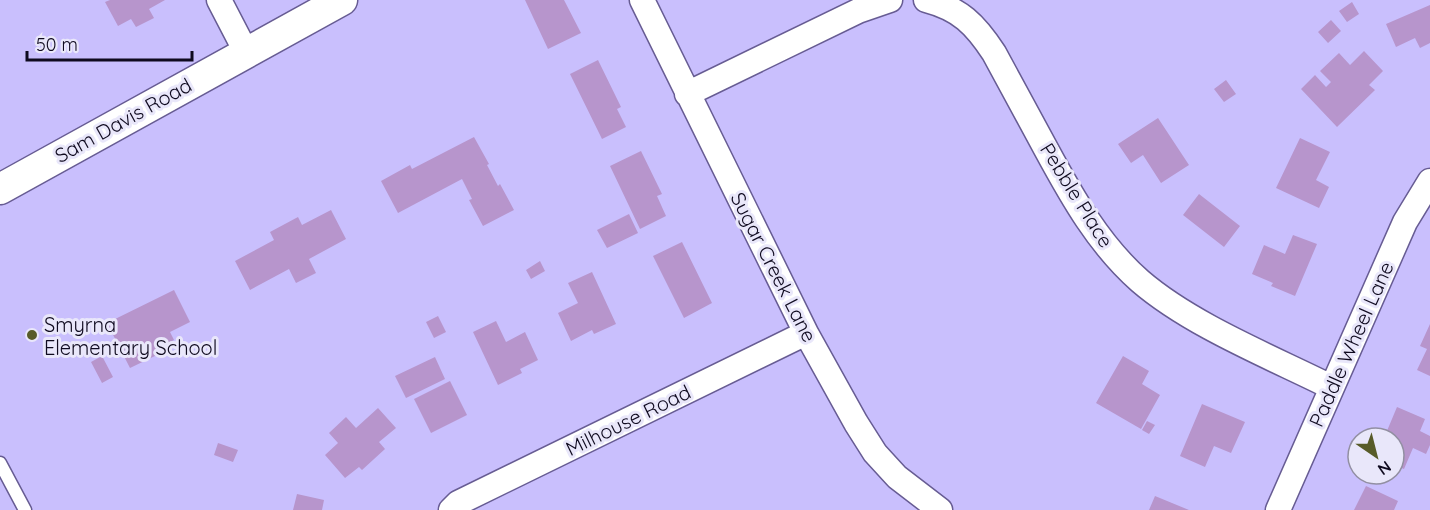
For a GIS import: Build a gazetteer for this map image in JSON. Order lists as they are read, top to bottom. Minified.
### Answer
{"streets":{"street":["Sam Davis Road","Pebble Place","Sugar Creek Lane","Paddle Wheel Lane","Milhouse Road"]},"crossings":[["Pebble Place","Paddle Wheel Lane"],["Sugar Creek Lane","Milhouse Road"]],"places":["Smyrna Elementary School"],"scale_bar":"50 m","north":"bottom right"}
